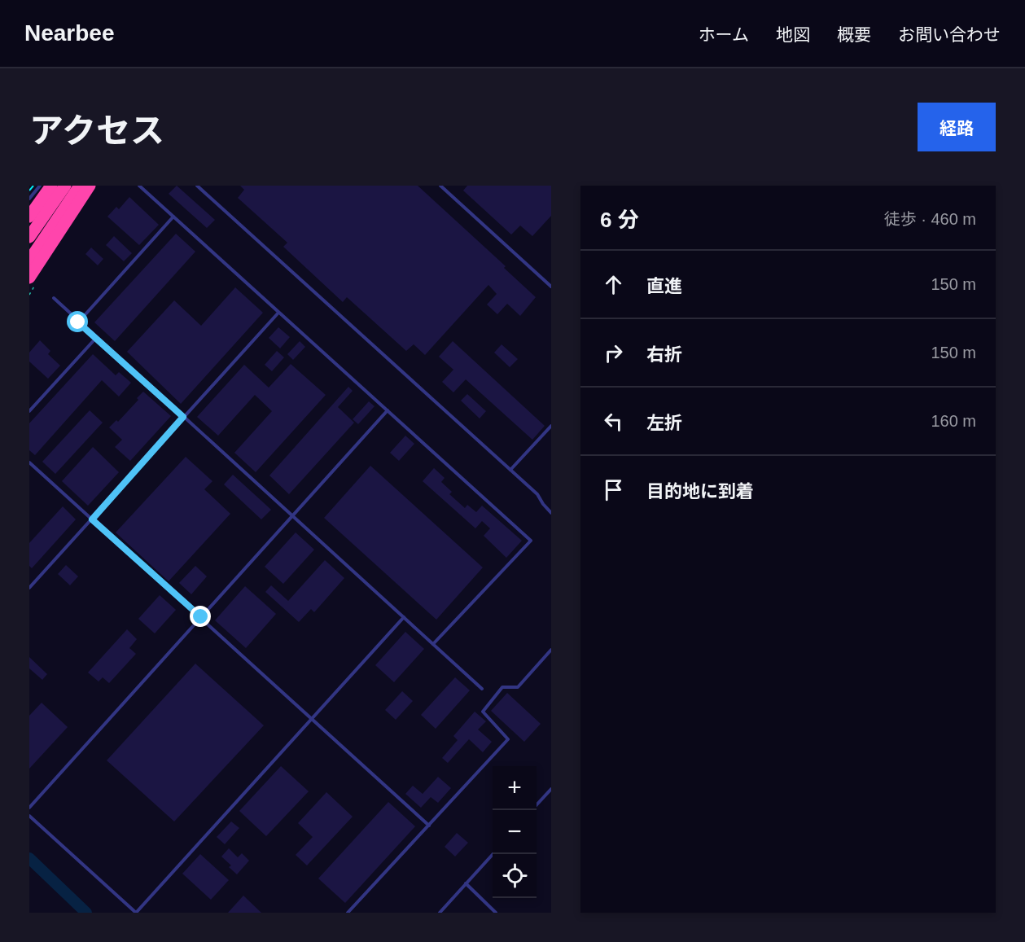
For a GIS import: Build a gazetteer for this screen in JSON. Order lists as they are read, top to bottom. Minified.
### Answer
{"page":{"header":"Nearbee","nav":["ホーム","地図","概要","お問い合わせ"],"title":"アクセス","buttons":"経路","heading":["6 分","徒歩 · 460 m"],"list":[["直進","150 m"],["右折","150 m"],["左折","160 m"],"目的地に到着"],"map_buttons":["+","−"]}}
